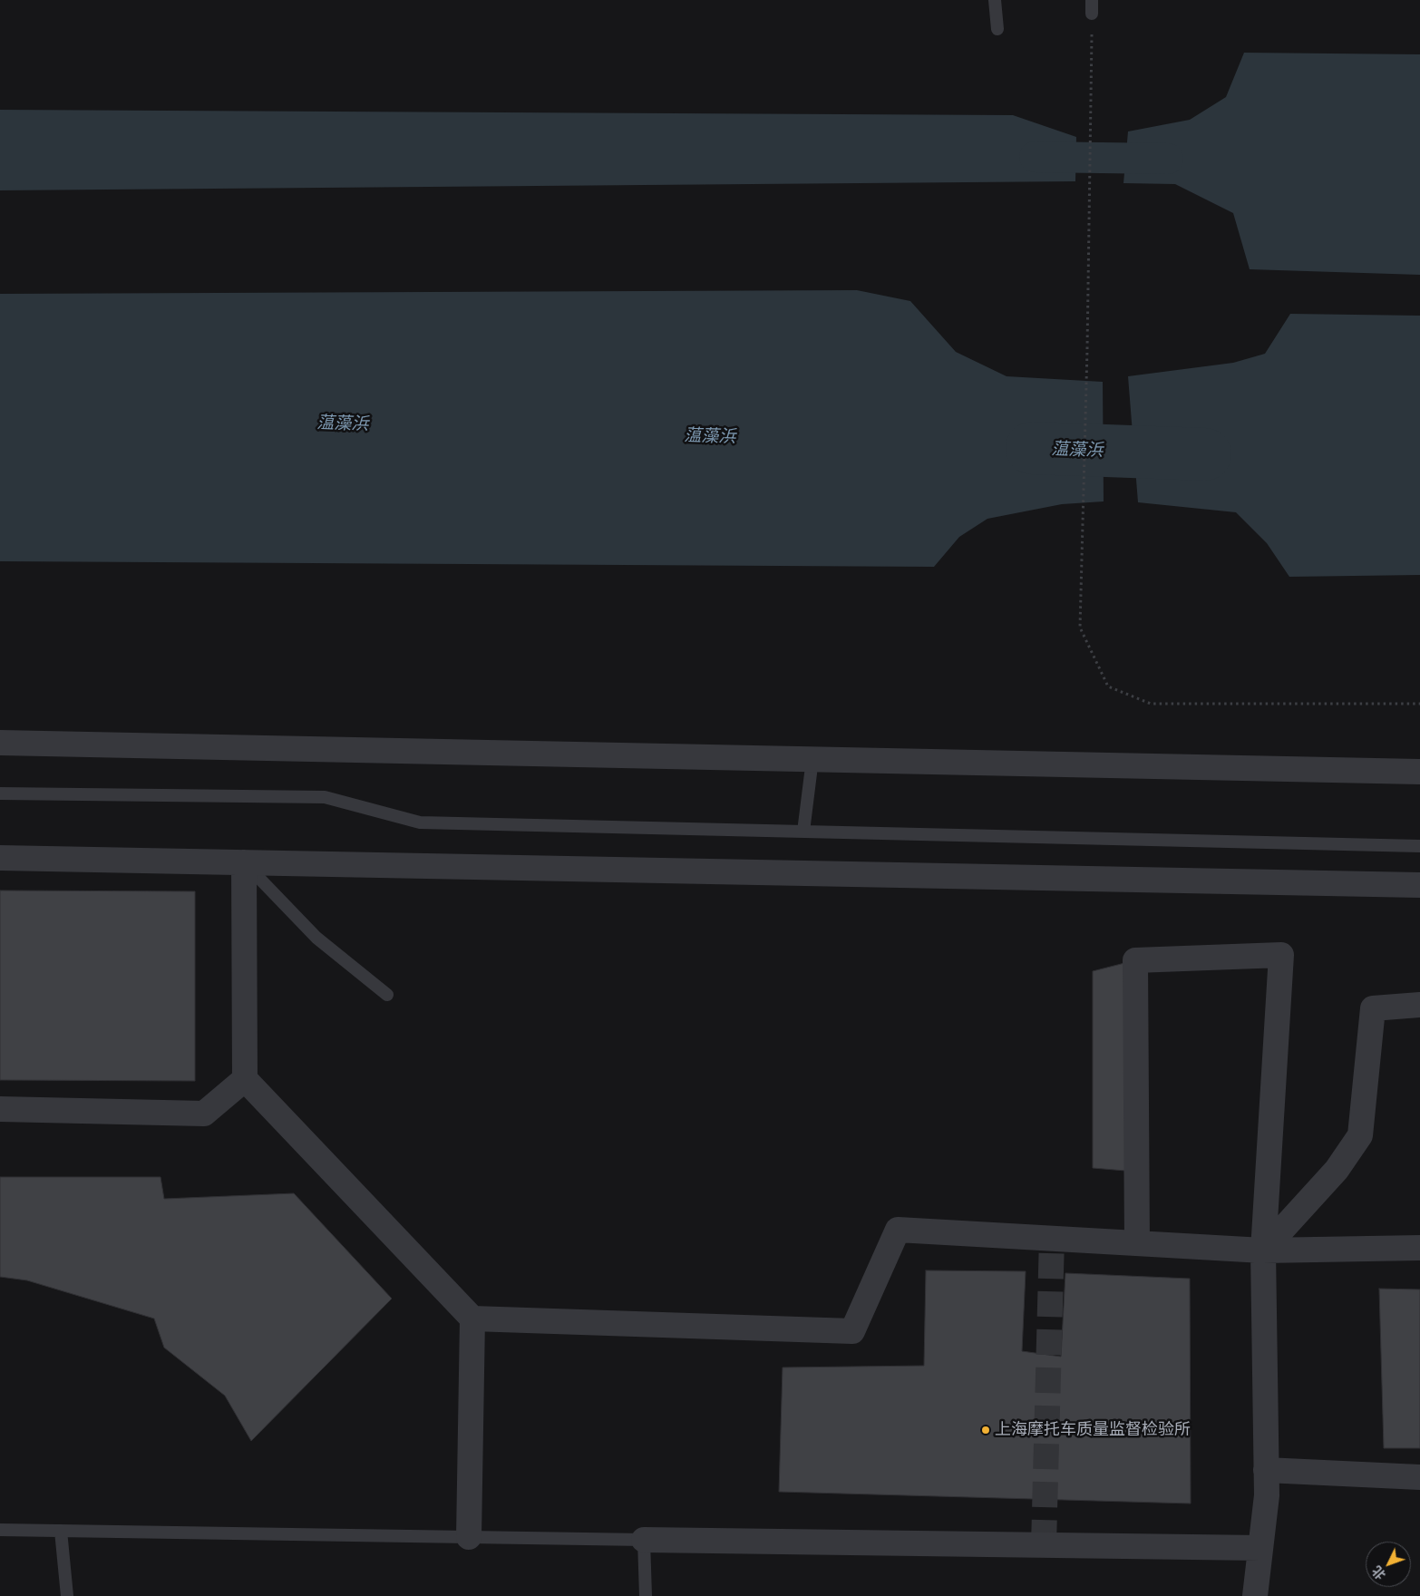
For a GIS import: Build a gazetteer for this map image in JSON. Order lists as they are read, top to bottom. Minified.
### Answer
{"water":["蕰藻浜"],"places":["上海摩托车质量监督检验所"],"north":"bottom left"}
